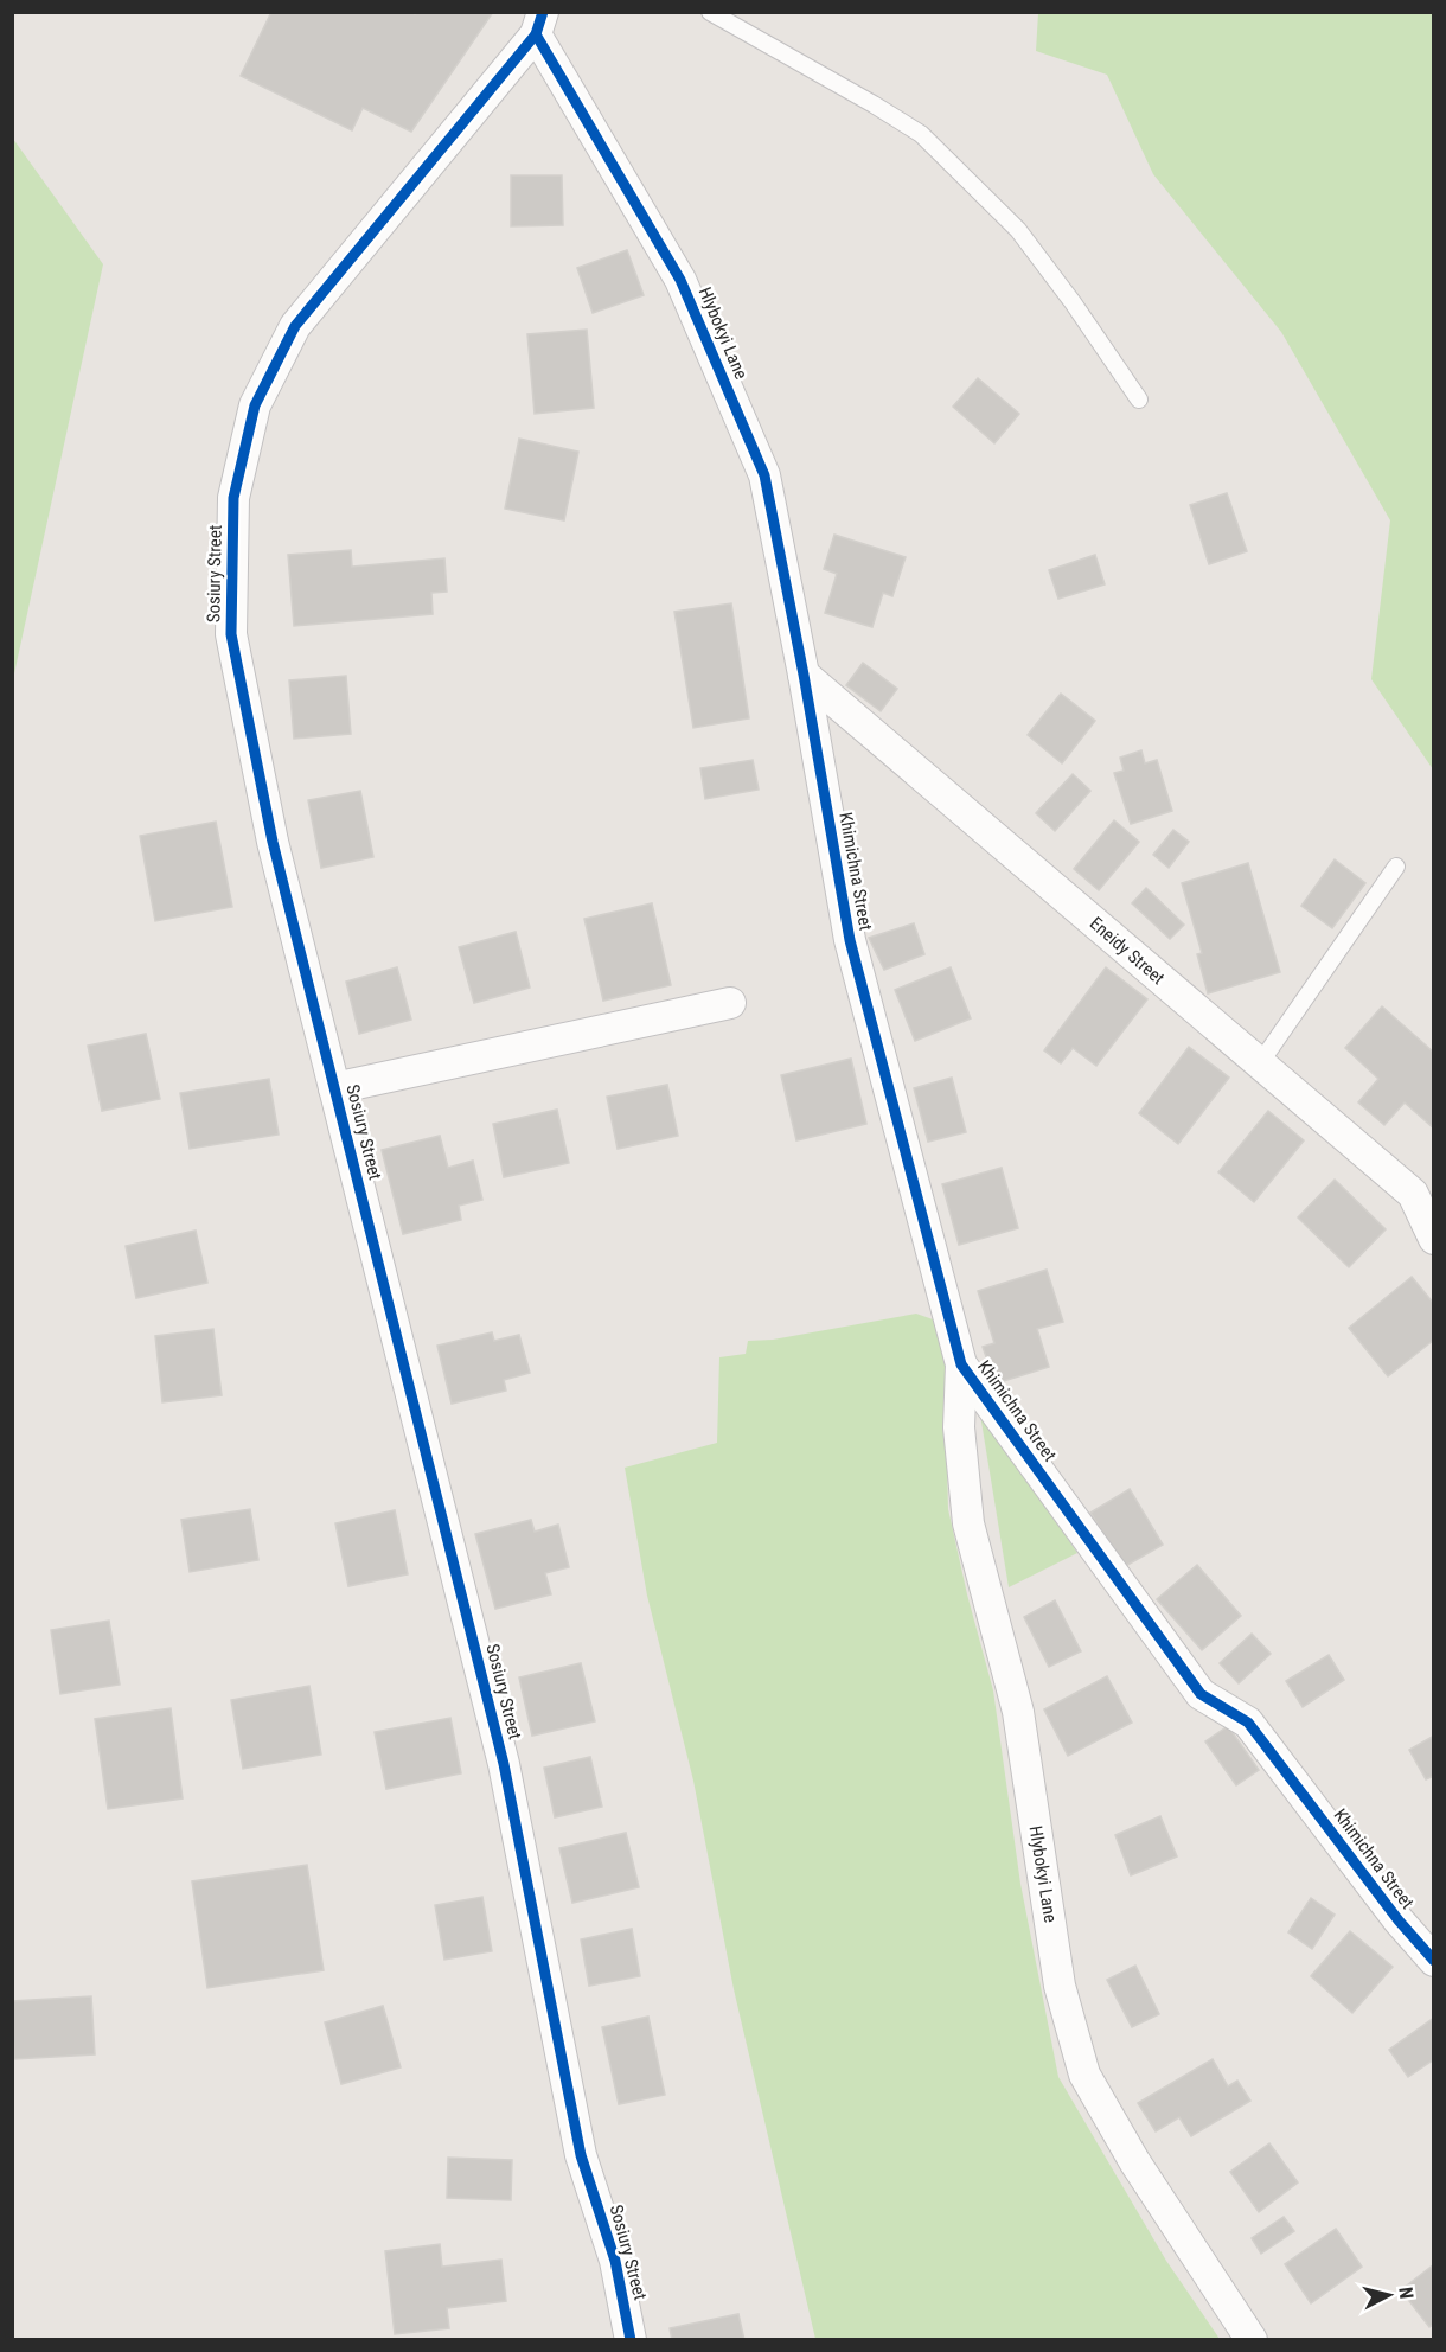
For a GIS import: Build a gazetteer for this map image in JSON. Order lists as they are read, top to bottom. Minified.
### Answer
{"streets":{"street":["Hlybokyi Lane","Sosiury Street","Khimichna Street","Eneidy Street"]},"crossings":[["Hlybokyi Lane","Sosiury Street"],["Hlybokyi Lane","Khimichna Street"],["Hlybokyi Lane","Eneidy Street"],["Khimichna Street","Eneidy Street"]],"north":"right"}
